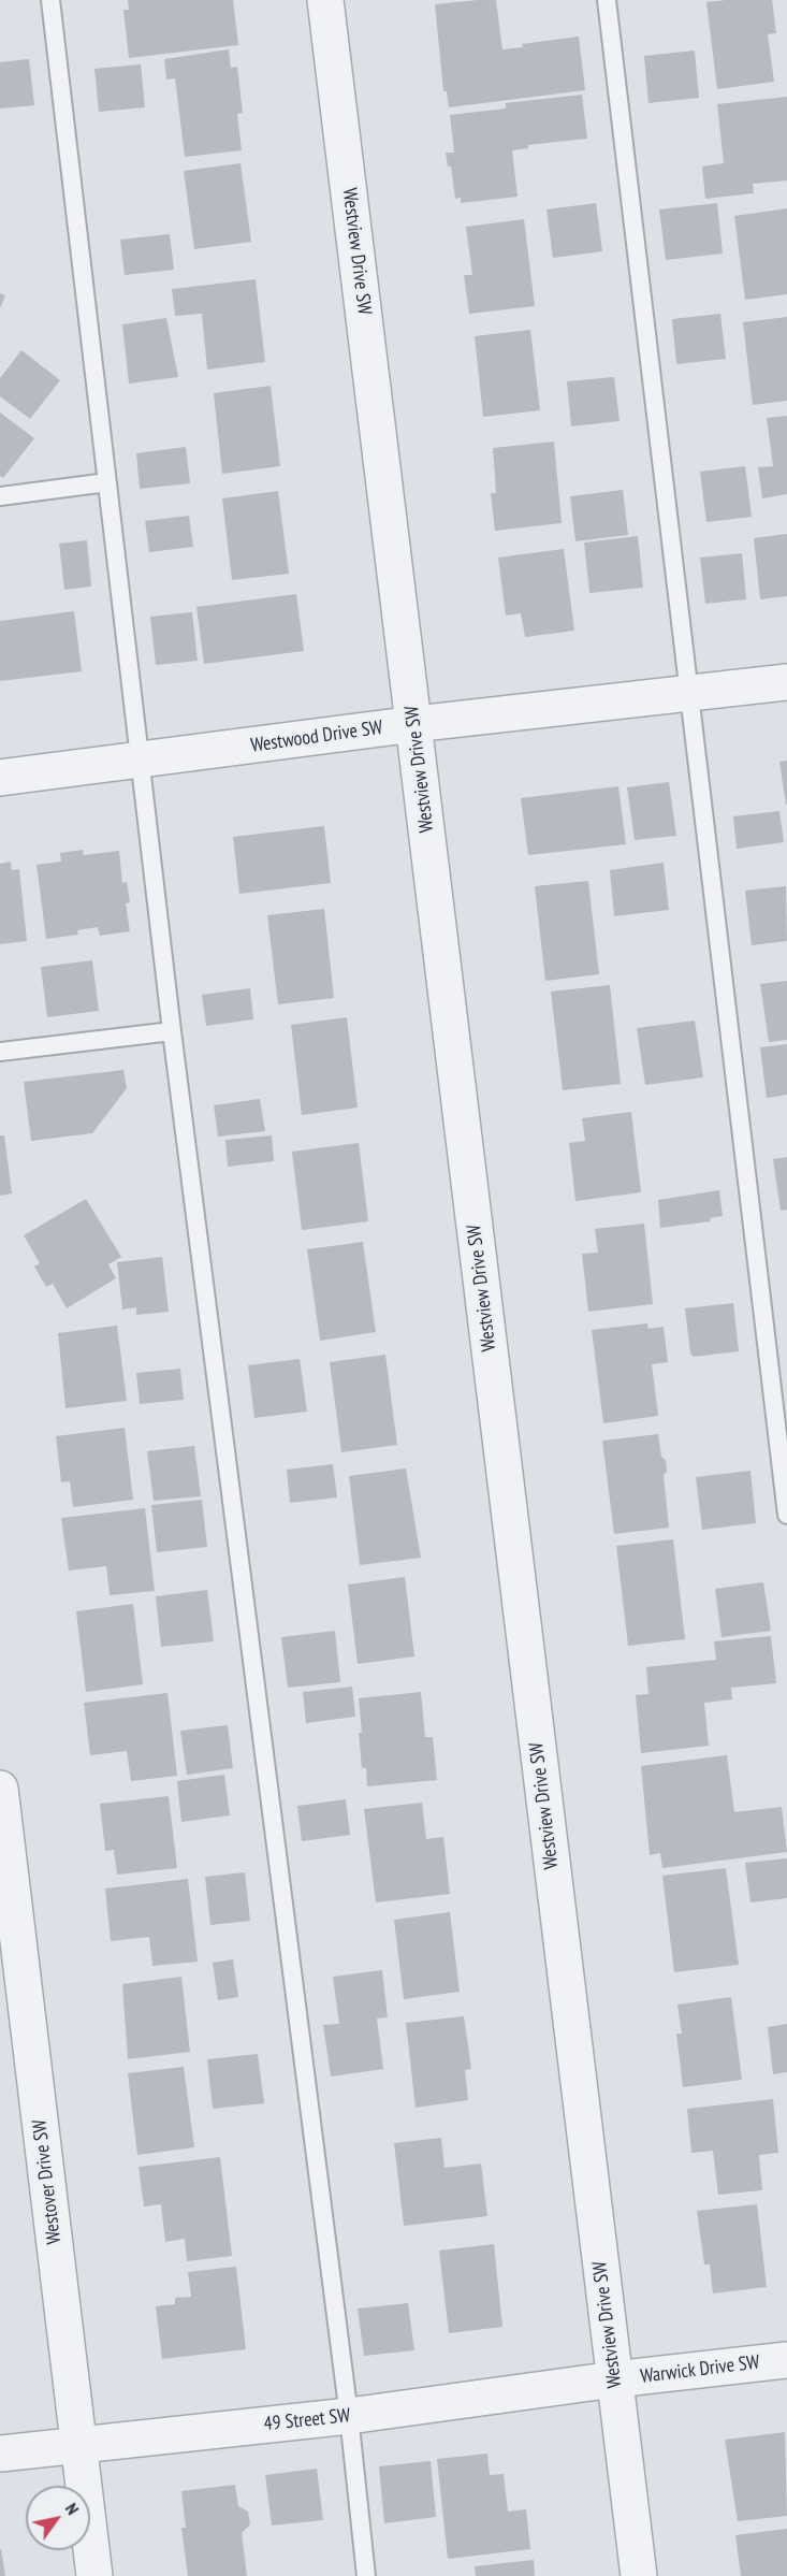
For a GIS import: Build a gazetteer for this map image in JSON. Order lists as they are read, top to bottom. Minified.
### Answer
{"streets":{"street":["Westview Drive SW","Westwood Drive SW","Westover Drive SW","Warwick Drive SW","49 Street SW"]},"crossings":[["Westview Drive SW","Westwood Drive SW"],["Westview Drive SW","Warwick Drive SW"],["Westview Drive SW","49 Street SW"],["Westover Drive SW","49 Street SW"],["Warwick Drive SW","49 Street SW"]],"north":"top right"}
